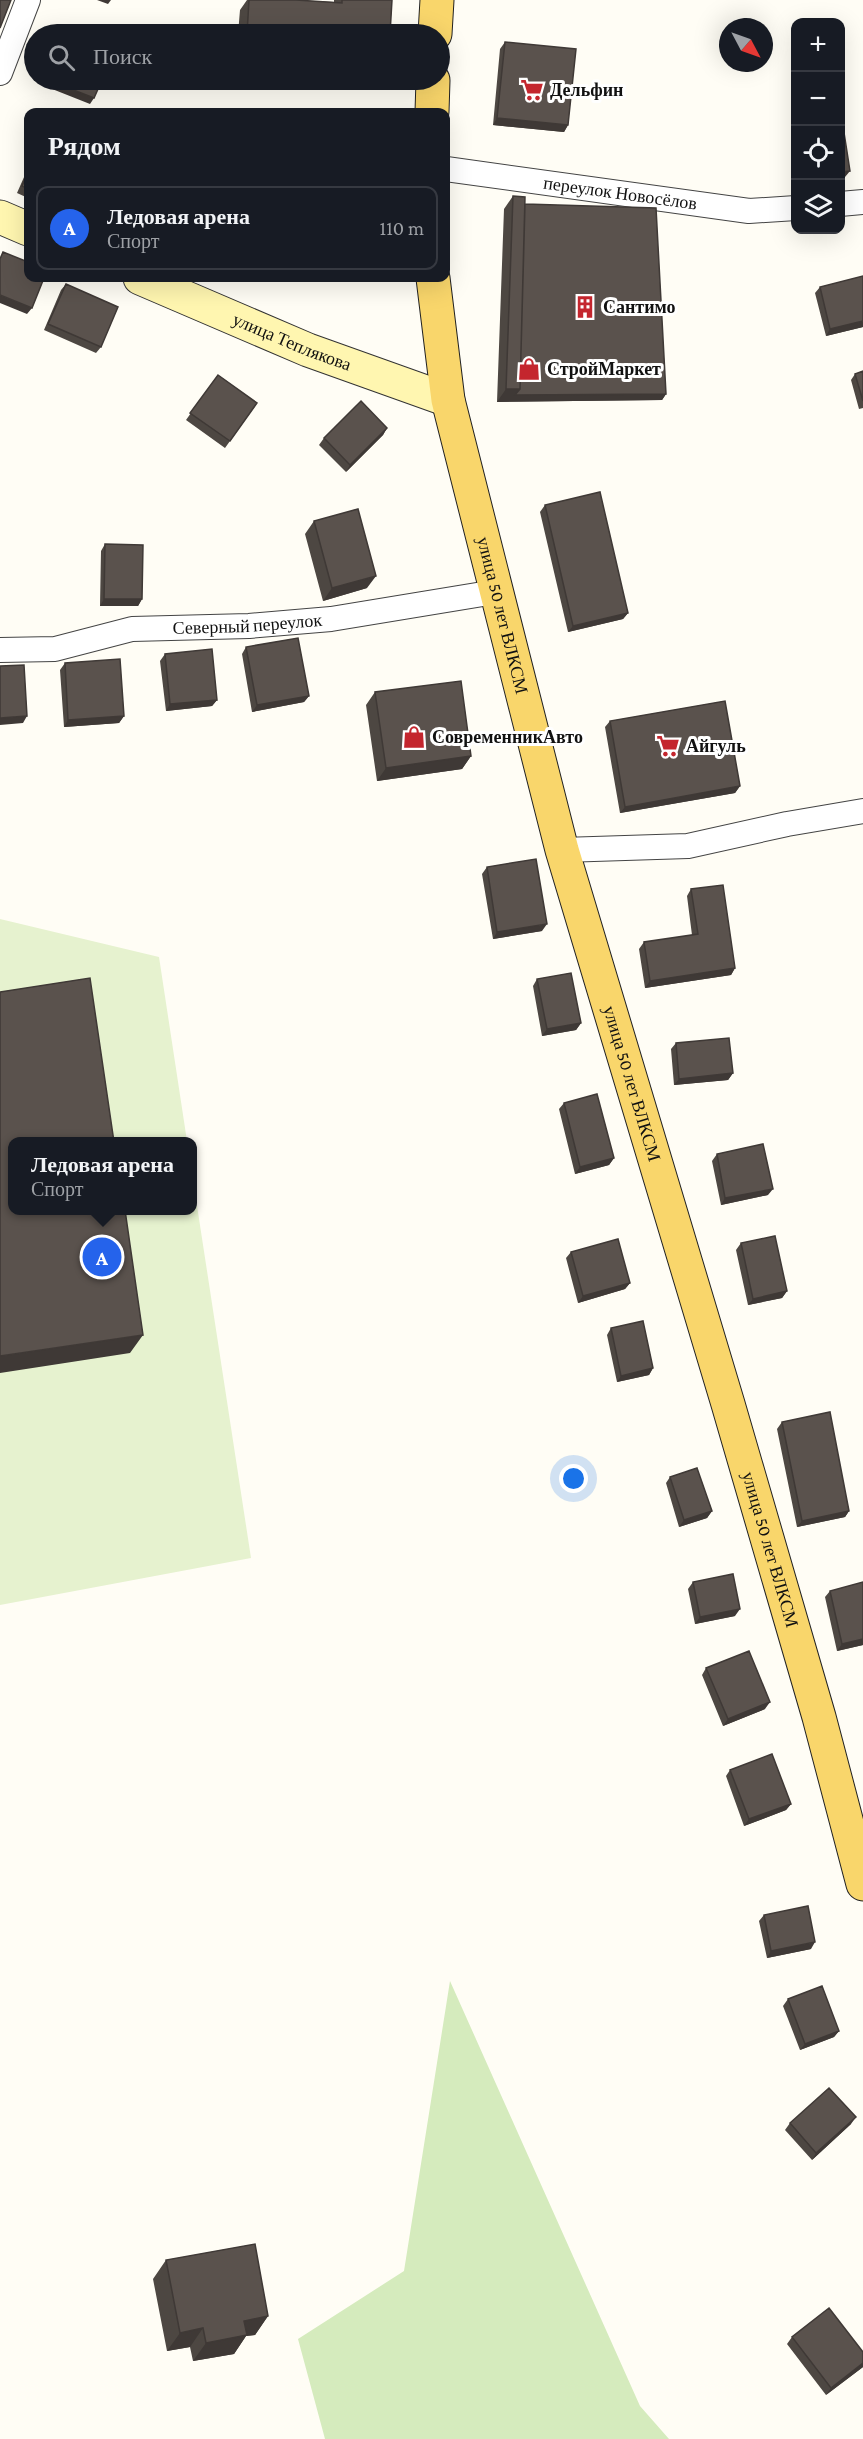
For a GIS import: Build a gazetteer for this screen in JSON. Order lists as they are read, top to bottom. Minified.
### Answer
{"streets":{"main road":["улица Теплякова","улица 50 лет ВЛКСМ"],"street":["переулок Новосёлов","Северный переулок"]},"crossings":[["улица Теплякова","улица 50 лет ВЛКСМ"],["улица 50 лет ВЛКСМ","Северный переулок"]],"places":{"supermarket":["Дельфин","Айгуль"],"building":["Сантимо"],"shop":["СтройМаркет","СовременникАвто"]},"north":"bottom right","page":{"map_buttons":["+","−"],"search":"Поиск","heading":"Рядом","list":[{"mark":"A","name":"Ледовая арена","note":"Спорт","value":"110 m"}],"popup":["Ледовая арена","Спорт"],"pins":"A"}}
